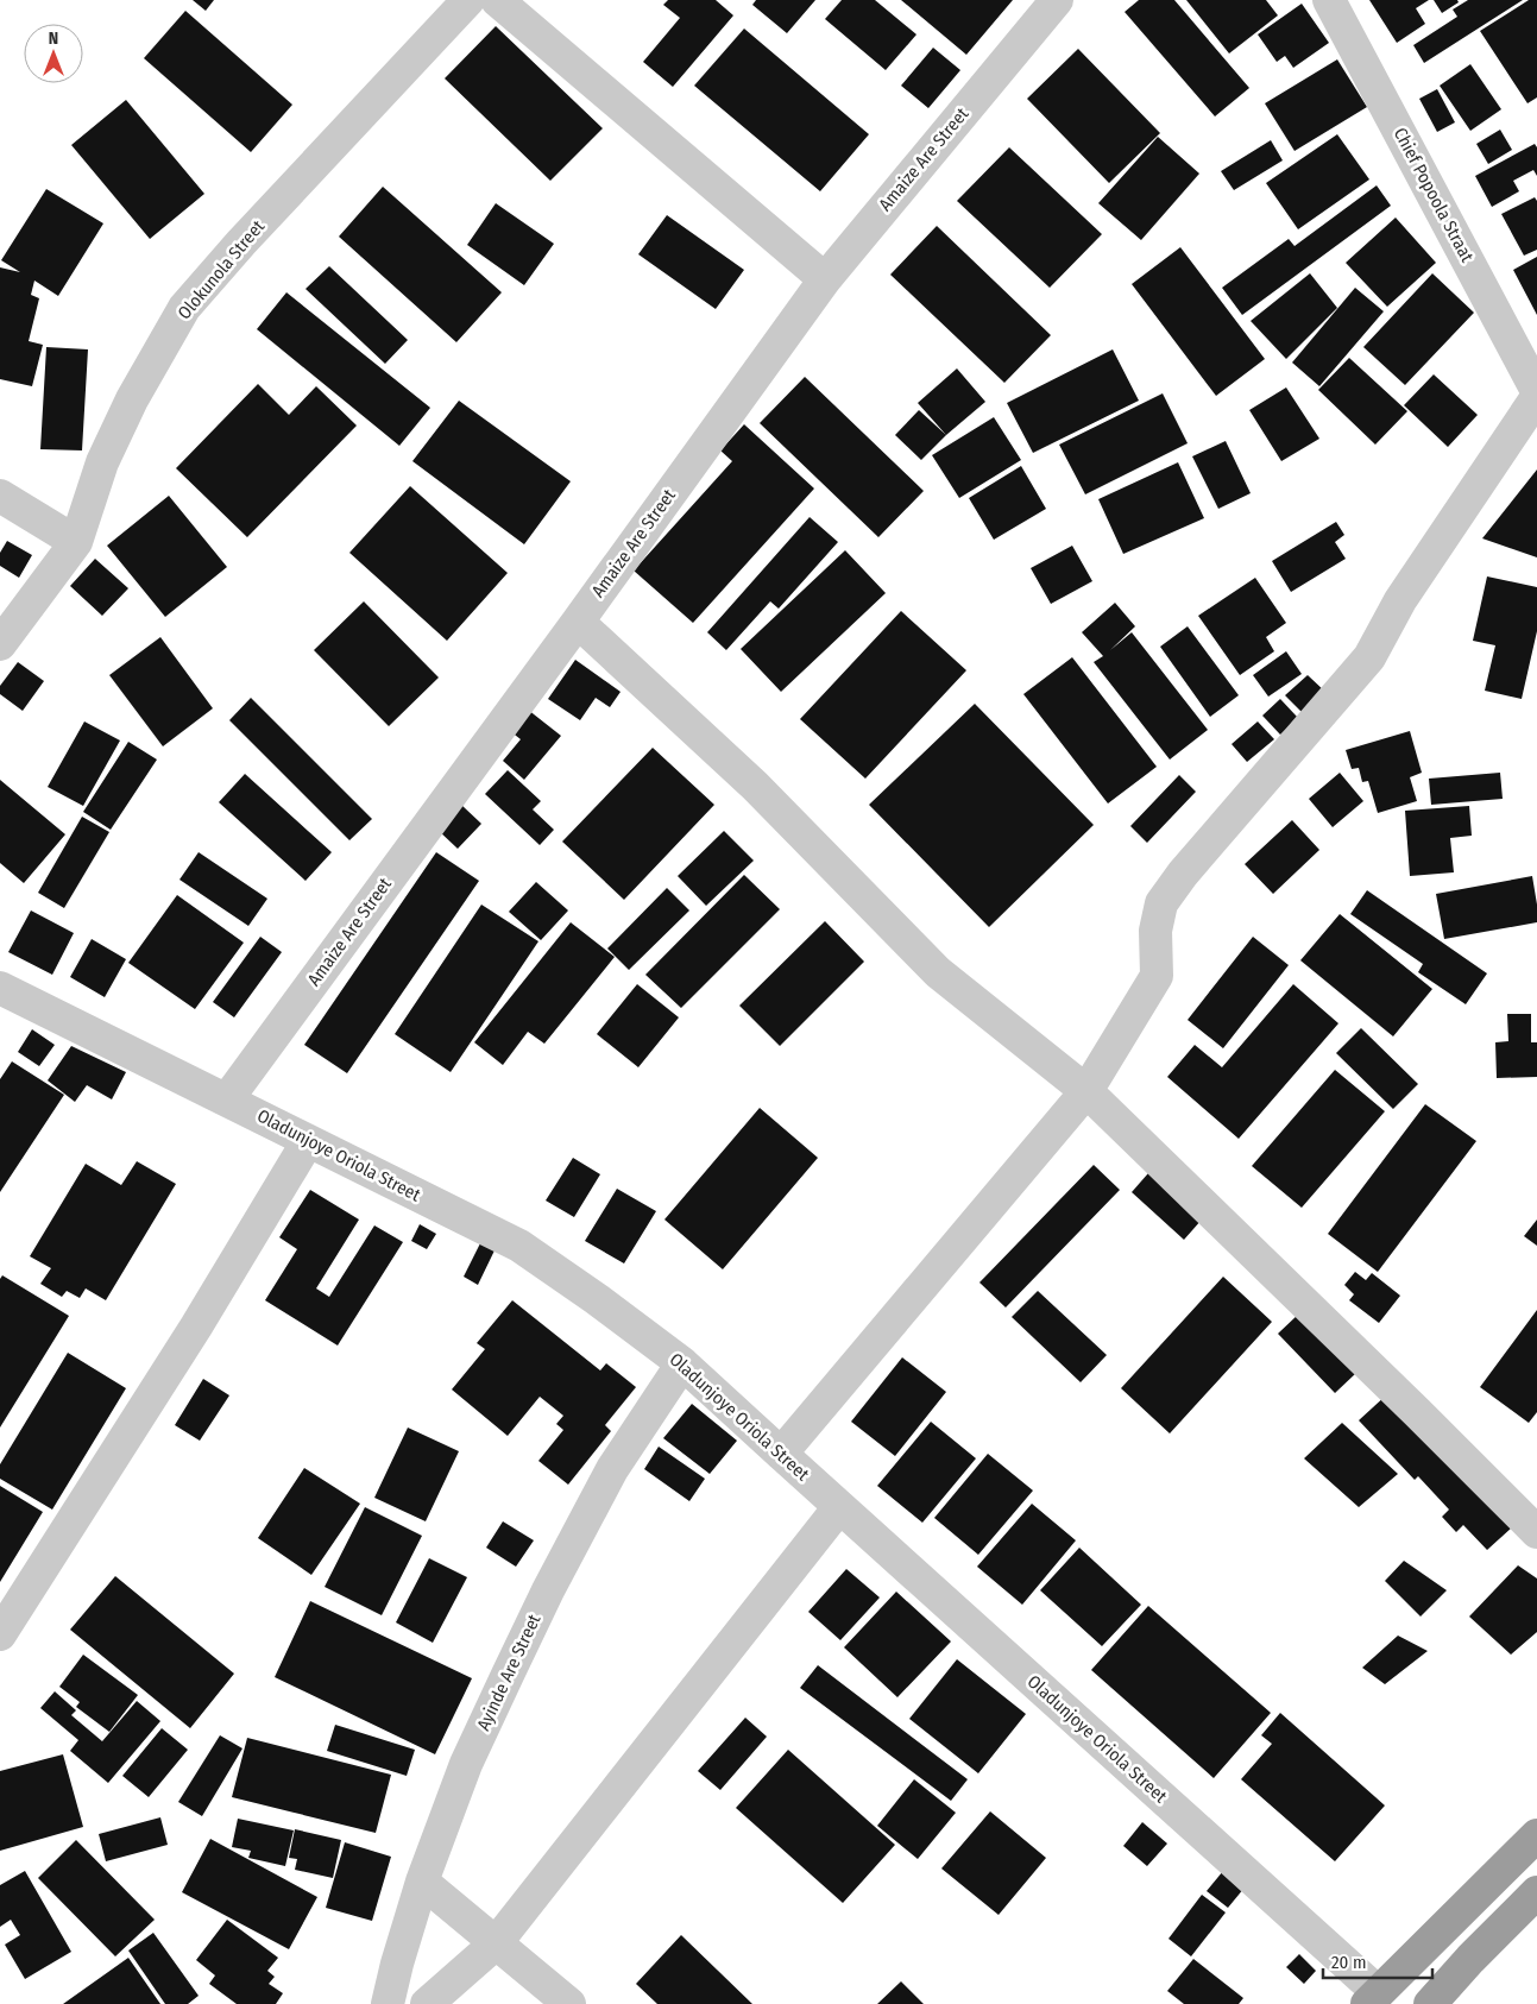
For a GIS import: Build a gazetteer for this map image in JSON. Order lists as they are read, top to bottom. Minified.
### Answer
{"streets":{"street":["Amaize Are Street","Chief Popoola Straat","Olokunola Street","Oladunjoye Oriola Street","Ayinde Are Street"]},"crossings":[["Amaize Are Street","Oladunjoye Oriola Street"],["Oladunjoye Oriola Street","Ayinde Are Street"]],"scale_bar":"20 m","north":"top"}
